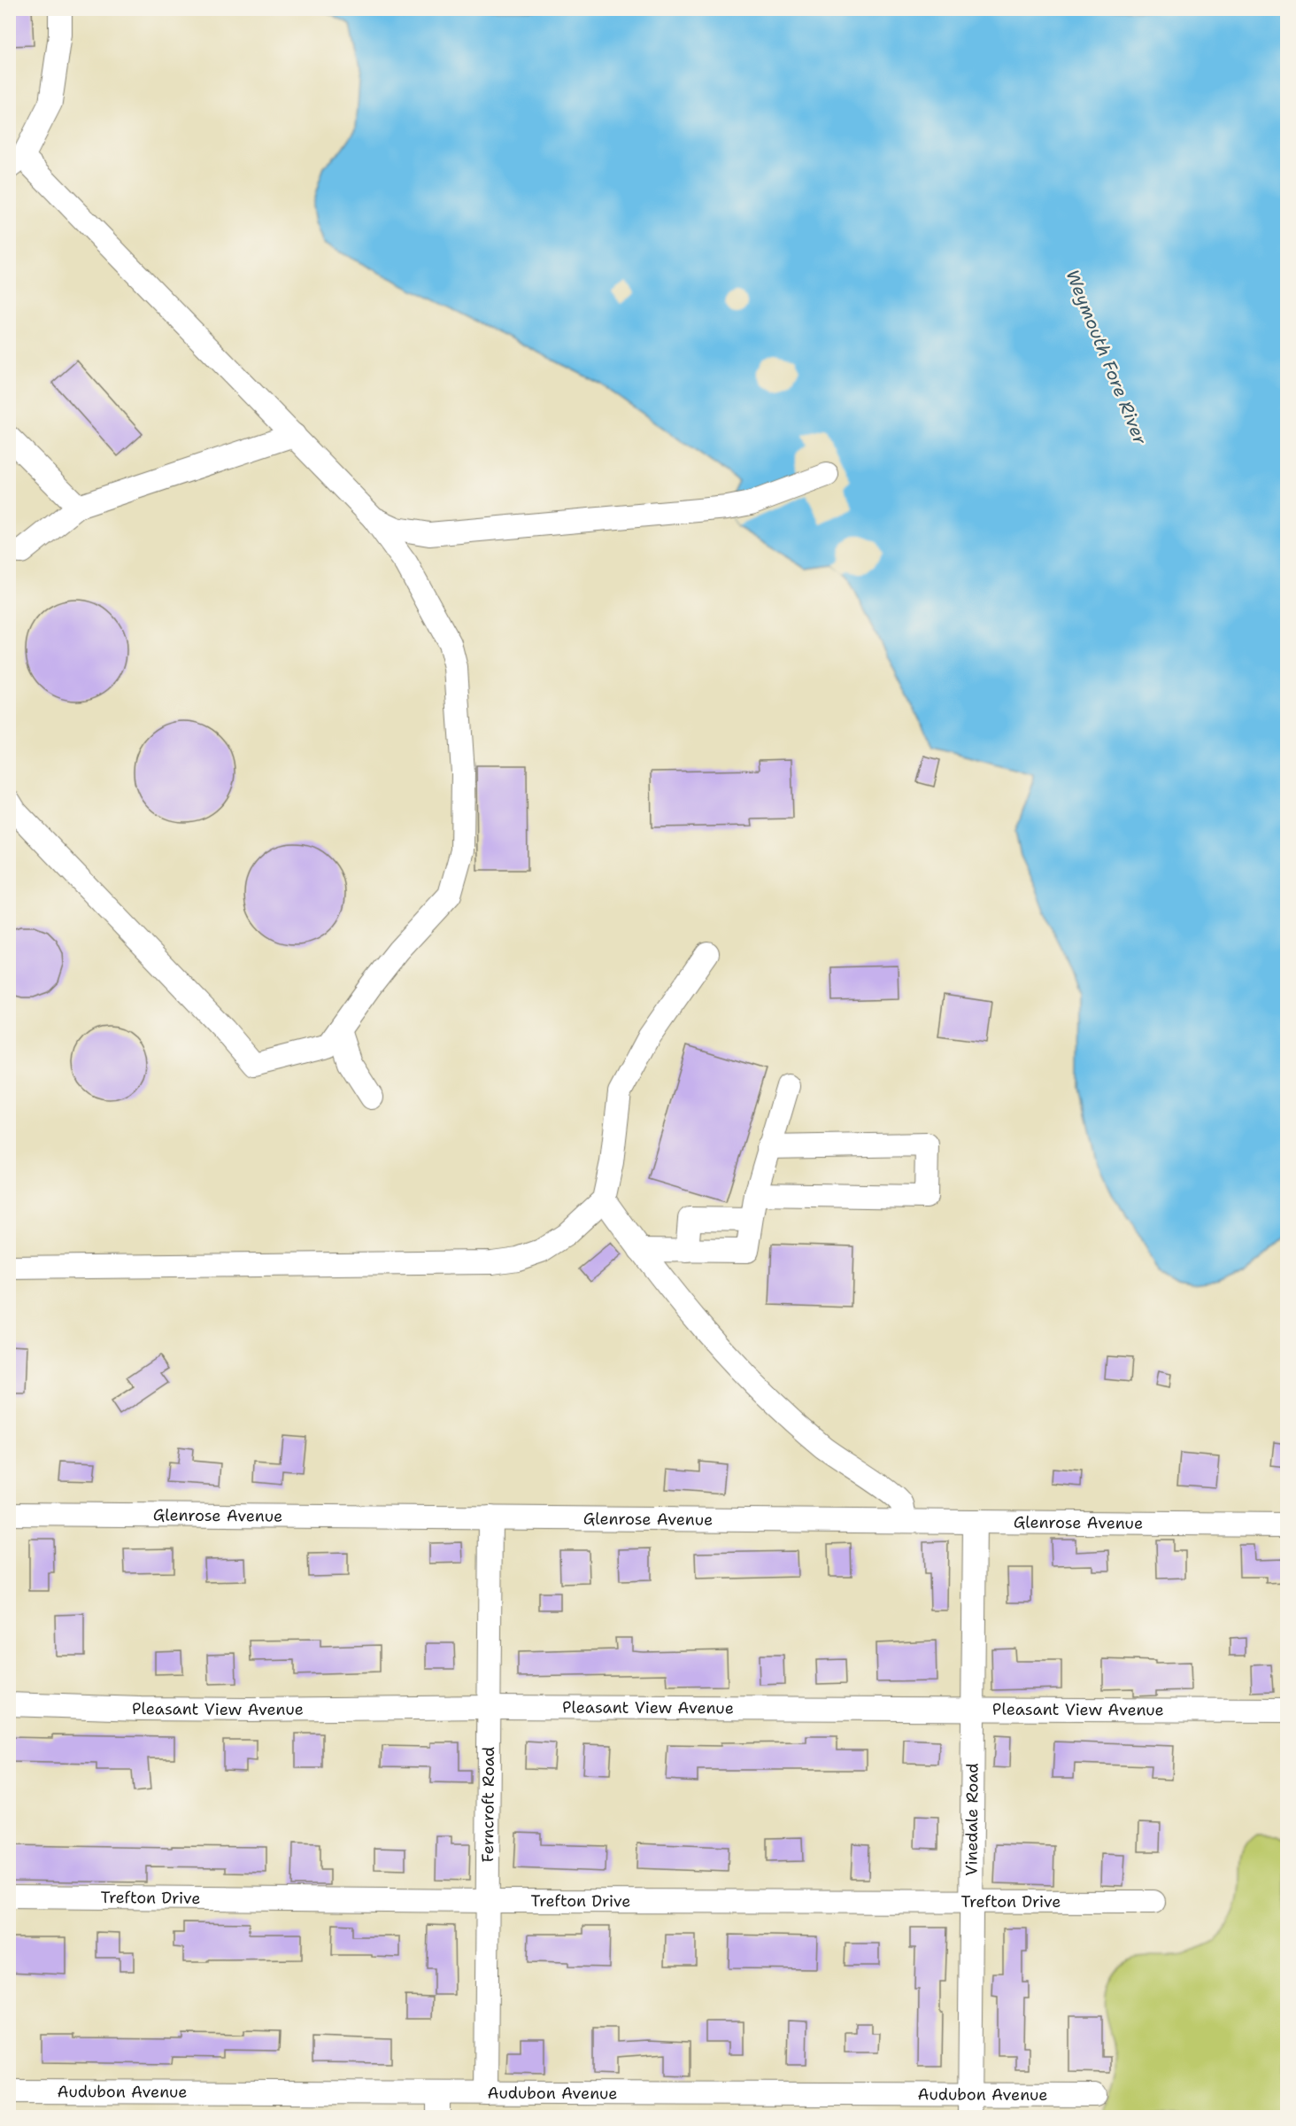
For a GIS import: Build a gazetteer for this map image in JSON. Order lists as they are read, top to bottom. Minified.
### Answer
{"streets":{"street":["Glenrose Avenue","Pleasant View Avenue","Ferncroft Road","Vinedale Road","Trefton Drive","Audubon Avenue"]},"crossings":[["Glenrose Avenue","Ferncroft Road"],["Glenrose Avenue","Vinedale Road"],["Pleasant View Avenue","Ferncroft Road"],["Pleasant View Avenue","Vinedale Road"],["Ferncroft Road","Trefton Drive"],["Ferncroft Road","Audubon Avenue"],["Vinedale Road","Trefton Drive"],["Vinedale Road","Audubon Avenue"]],"water":["Weymouth Fore River"]}
